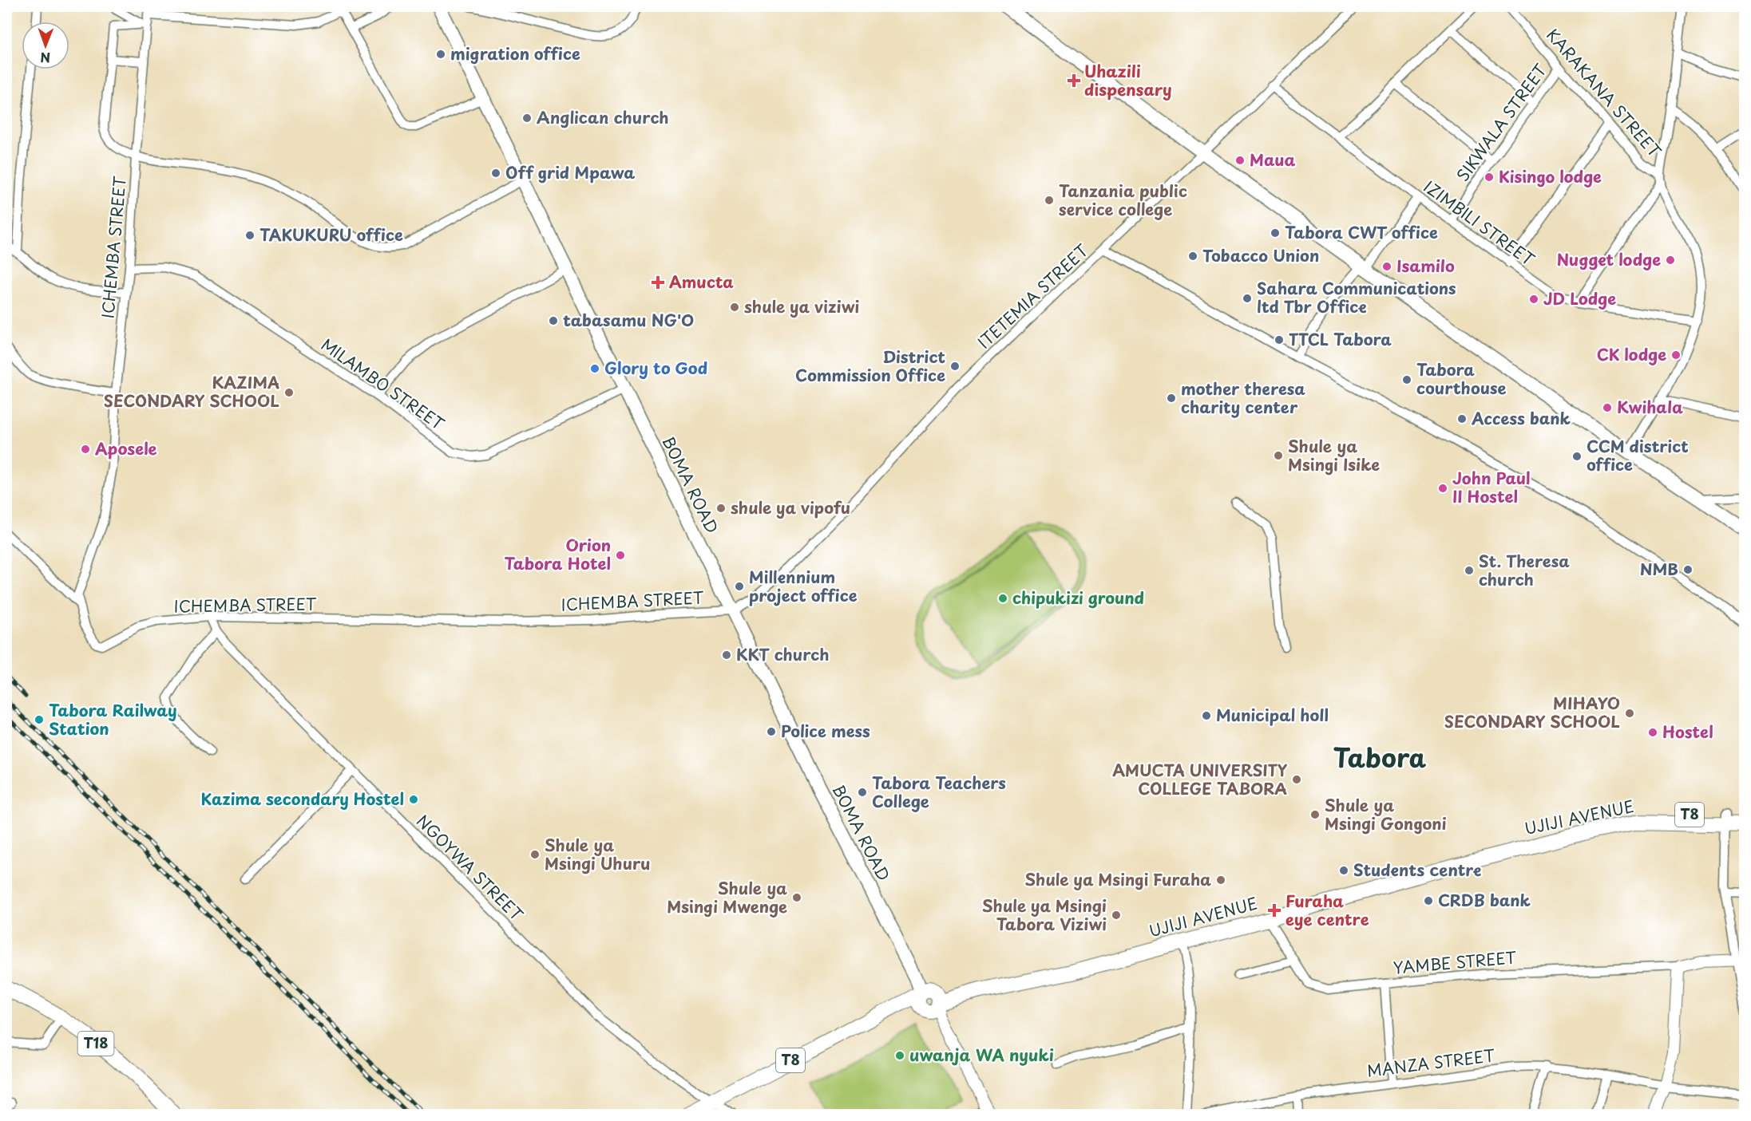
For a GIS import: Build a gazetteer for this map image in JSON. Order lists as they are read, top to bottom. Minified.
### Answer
{"streets":{"highway":["T8","UJIJI AVENUE","T18"],"main road":["BOMA ROAD"],"street":["KARAKANA STREET","SIKWALA STREET","IZIMBILI STREET","ICHEMBA STREET","ITETEMIA STREET","MILAMBO STREET","NGOYWA STREET","YAMBE STREET","MANZA STREET"]},"crossings":[["KARAKANA STREET","SIKWALA STREET"],["SIKWALA STREET","IZIMBILI STREET"],["IZIMBILI STREET","ITETEMIA STREET"],["ICHEMBA STREET","ITETEMIA STREET"],["ICHEMBA STREET","MILAMBO STREET"],["ICHEMBA STREET","BOMA ROAD"],["ICHEMBA STREET","NGOYWA STREET"],["ITETEMIA STREET","BOMA ROAD"],["MILAMBO STREET","BOMA ROAD"],["BOMA ROAD","T8"],["BOMA ROAD","UJIJI AVENUE"],["T8","UJIJI AVENUE"],["T8","NGOYWA STREET"],["UJIJI AVENUE","YAMBE STREET"]],"districts":["Tabora"],"places":{"other":["migration office","Anglican church","Maua","Off grid Mpawa","Kisingo lodge","Tanzania public service college","Tabora CWT office","TAKUKURU office","Tobacco Union","Nugget lodge","Isamilo","Sahara Communications ltd Tbr Office","JD Lodge","shule ya viziwi","tabasamu NG'O","TTCL Tabora","CK lodge","District Commission Office","Glory to God","Tabora courthouse","KAZIMA SECONDARY SCHOOL","mother theresa charity center","Kwihala","Access bank","Aposele","Shule ya Msingi Isike","CCM district office","John Paul II Hostel","shule ya vipofu","Orion Tabora Hotel","NMB","St. Theresa church","Millennium project office","chipukizi ground","KKT church","MIHAYO SECONDARY SCHOOL","Municipal holl","Tabora Railway Station","Police mess","Hostel","AMUCTA UNIVERSITY COLLEGE TABORA","Tabora Teachers College","Kazima secondary Hostel","Shule ya Msingi Gongoni","Shule ya Msingi Uhuru","Students centre","Shule ya Msingi Furaha","Shule ya Msingi Mwenge","CRDB bank","Shule ya Msingi Tabora Viziwi","uwanja WA nyuki"],"health":["Uhazili dispensary","Amucta","Furaha eye centre"]},"north":"bottom"}
